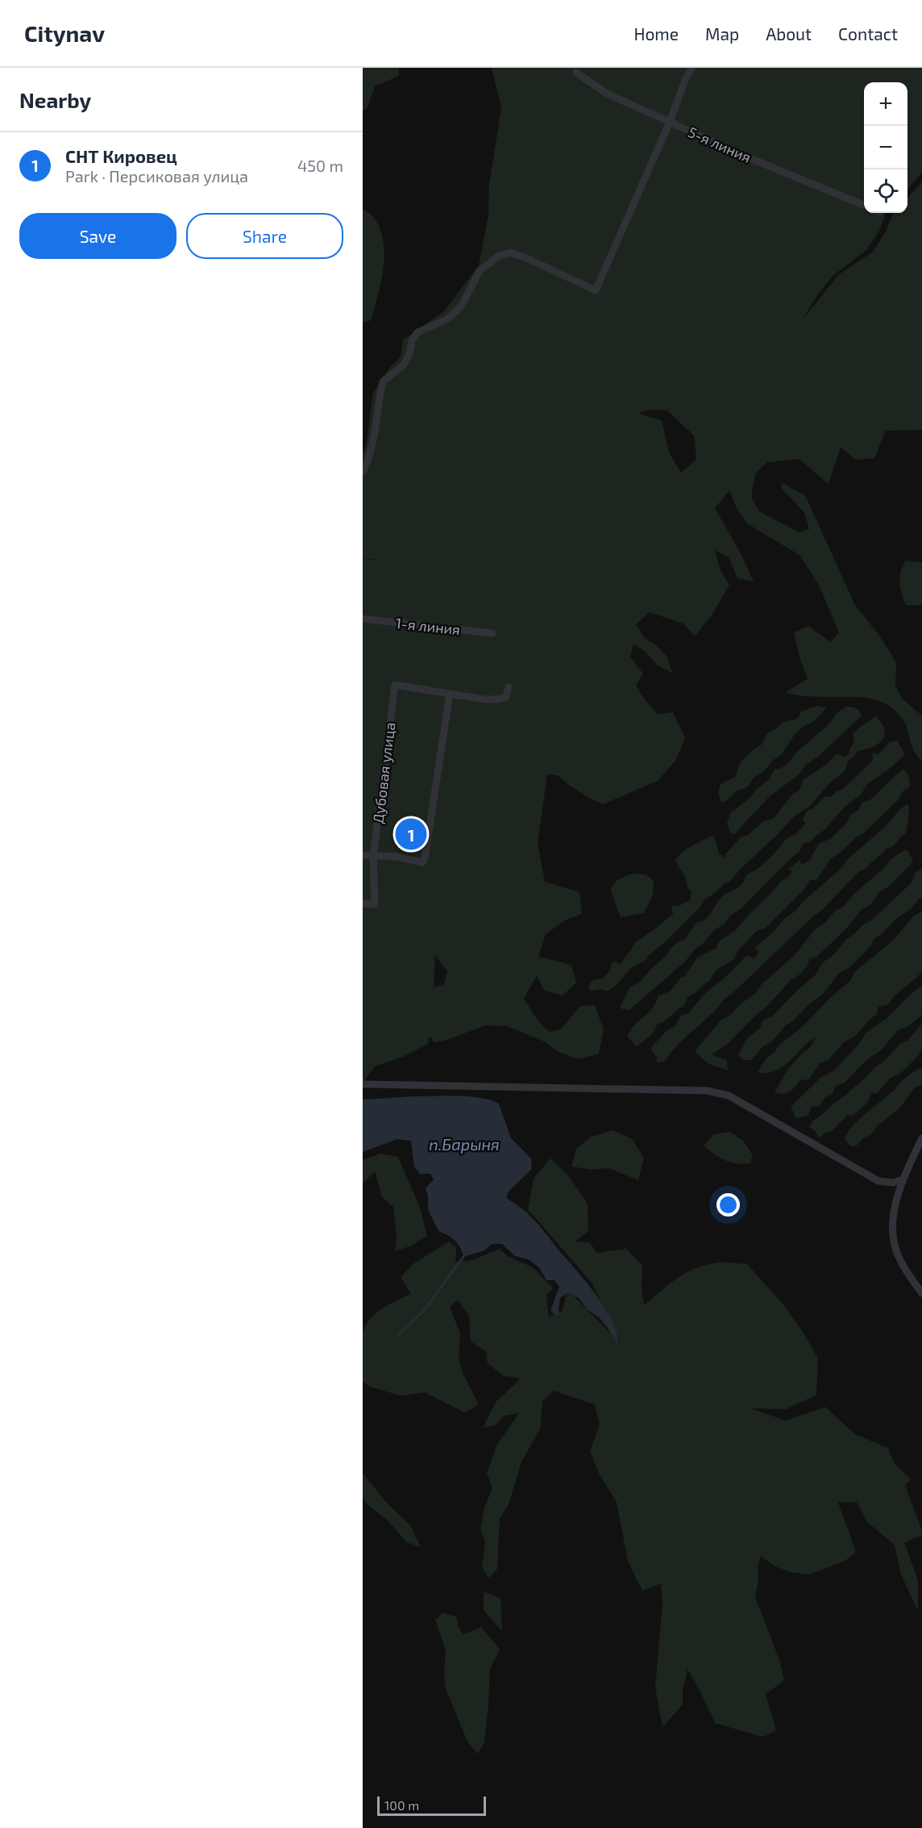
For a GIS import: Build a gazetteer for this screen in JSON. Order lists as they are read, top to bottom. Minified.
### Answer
{"streets":{"street":["5-я линия","1-я линия","Дубовая улица"]},"water":["п.Барыня"],"scale_bar":"100 m","page":{"header":"Citynav","nav":["Home","Map","About","Contact"],"heading":"Nearby","map_buttons":["+","−"],"list":[{"mark":"1","name":"СНТ Кировец","note":"Park · Персиковая улица","value":"450 m"}],"buttons":["Save","Share"],"pins":"1","scale":"100 m"}}
